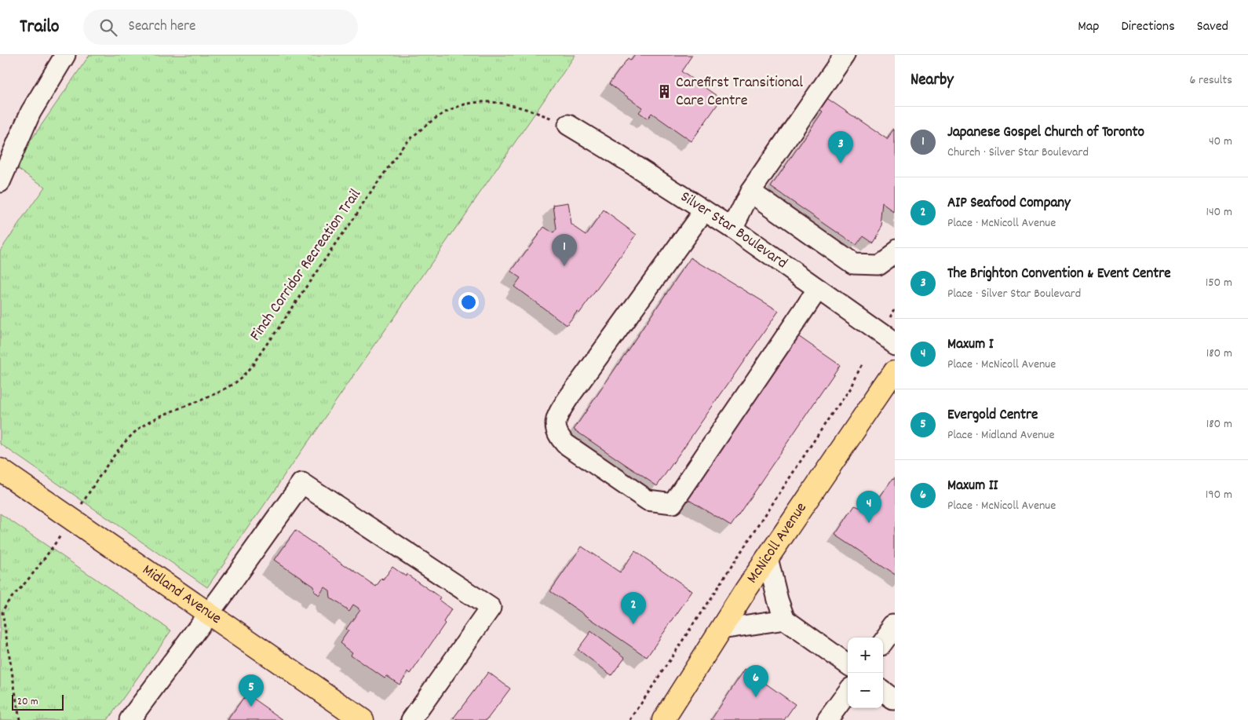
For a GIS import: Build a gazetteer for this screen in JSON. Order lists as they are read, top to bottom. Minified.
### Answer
{"streets":{"main road":["McNicoll Avenue","Midland Avenue"],"street":["Silver Star Boulevard"],"path":["Finch Corridor Recreation Trail"]},"crossings":[["Silver Star Boulevard","Finch Corridor Recreation Trail"]],"places":{"building":["Carefirst Transitional Care Centre"]},"scale_bar":"20 m","page":{"header":"Trailo","search":"Search here","nav":["Map","Directions","Saved"],"heading":["Nearby","6 results"],"list":[{"mark":"1","name":"Japanese Gospel Church of Toronto","note":"Church · Silver Star Boulevard","value":"40 m"},{"mark":"2","name":"AIP Seafood Company","note":"Place · McNicoll Avenue","value":"140 m"},{"mark":"3","name":"The Brighton Convention & Event Centre","note":"Place · Silver Star Boulevard","value":"150 m"},{"mark":"4","name":"Maxum I","note":"Place · McNicoll Avenue","value":"180 m"},{"mark":"5","name":"Evergold Centre","note":"Place · Midland Avenue","value":"180 m"},{"mark":"6","name":"Maxum II","note":"Place · McNicoll Avenue","value":"190 m"}],"pins":["3","1","4","2","6","5"],"map_buttons":["+","−"],"scale":"20 m"}}
